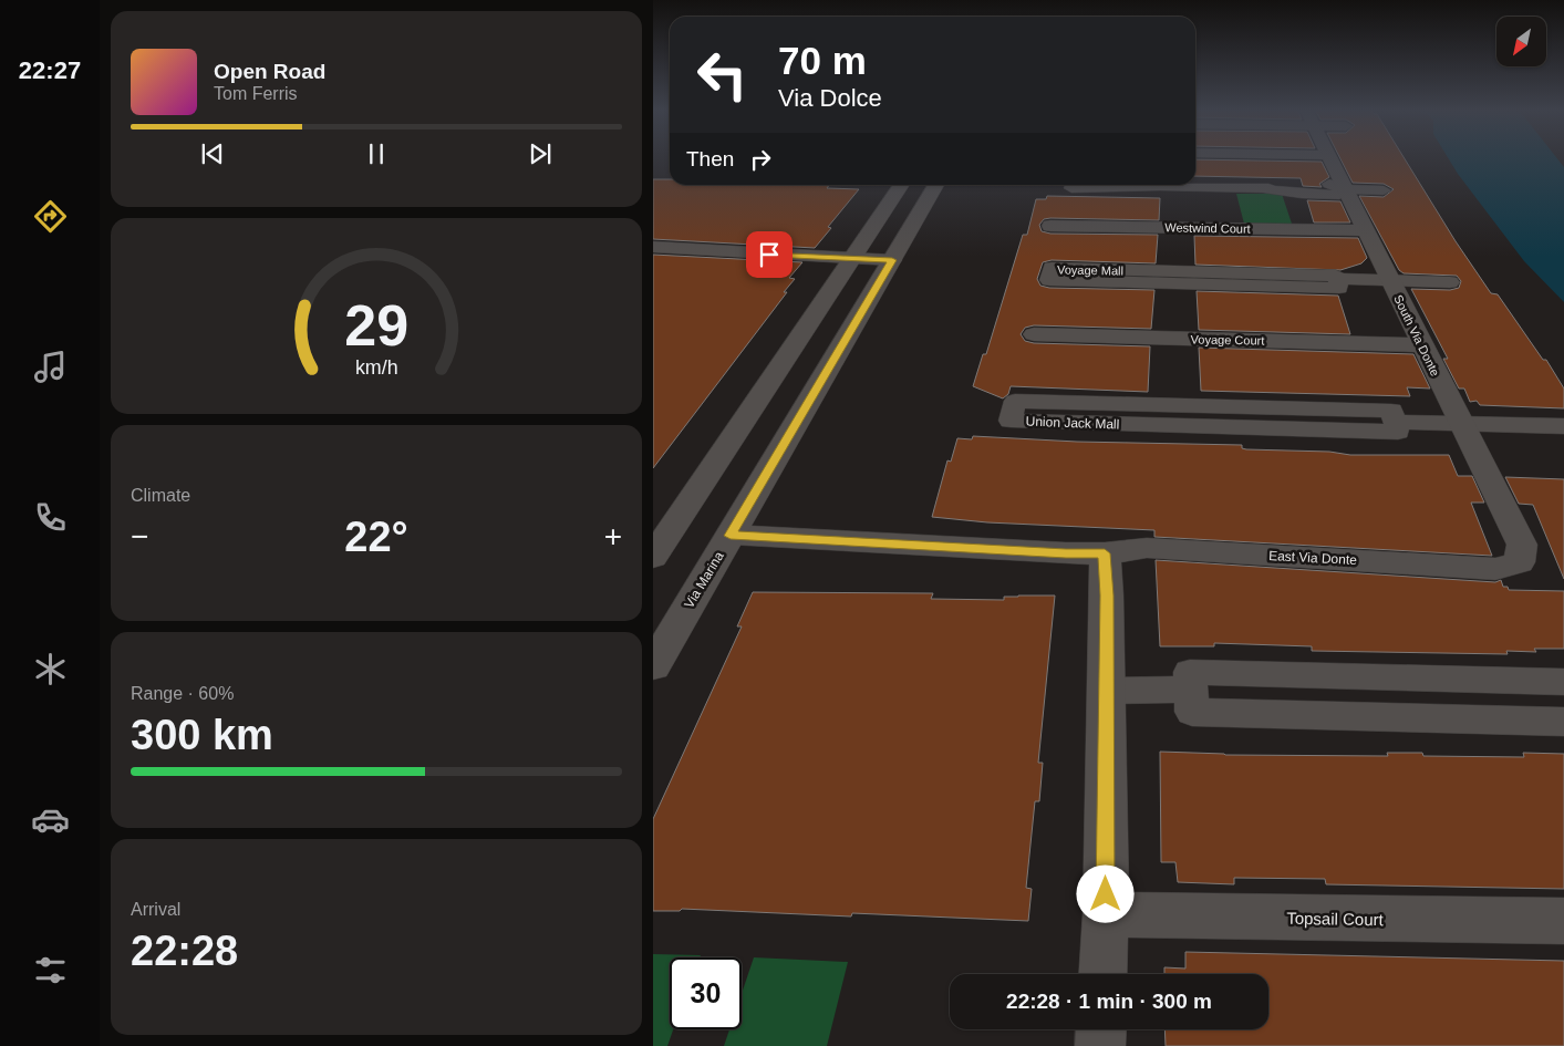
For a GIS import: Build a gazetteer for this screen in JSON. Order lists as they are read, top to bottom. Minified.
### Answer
{"streets":{"street":["Westwind Court","Voyage Mall","South Via Donte","Voyage Court","Union Jack Mall","East Via Donte","Via Marina","Topsail Court"]},"crossings":[["Westwind Court","South Via Donte"],["Voyage Mall","South Via Donte"],["South Via Donte","Voyage Court"],["South Via Donte","Union Jack Mall"],["South Via Donte","East Via Donte"],["East Via Donte","Via Marina"]],"north":"bottom left","page":{"tabs":"22:27","turn":["70 m","Via Dolce"],"song":["Open Road","Tom Ferris"],"then":"Then","tile":["Climate",["Range · 60%","300 km"],["Arrival","22:28"]],"heat":["−","22°","+"],"limit":"30","trip":"22:28 · 1 min · 300 m","gauge":["29","km/h"]}}
